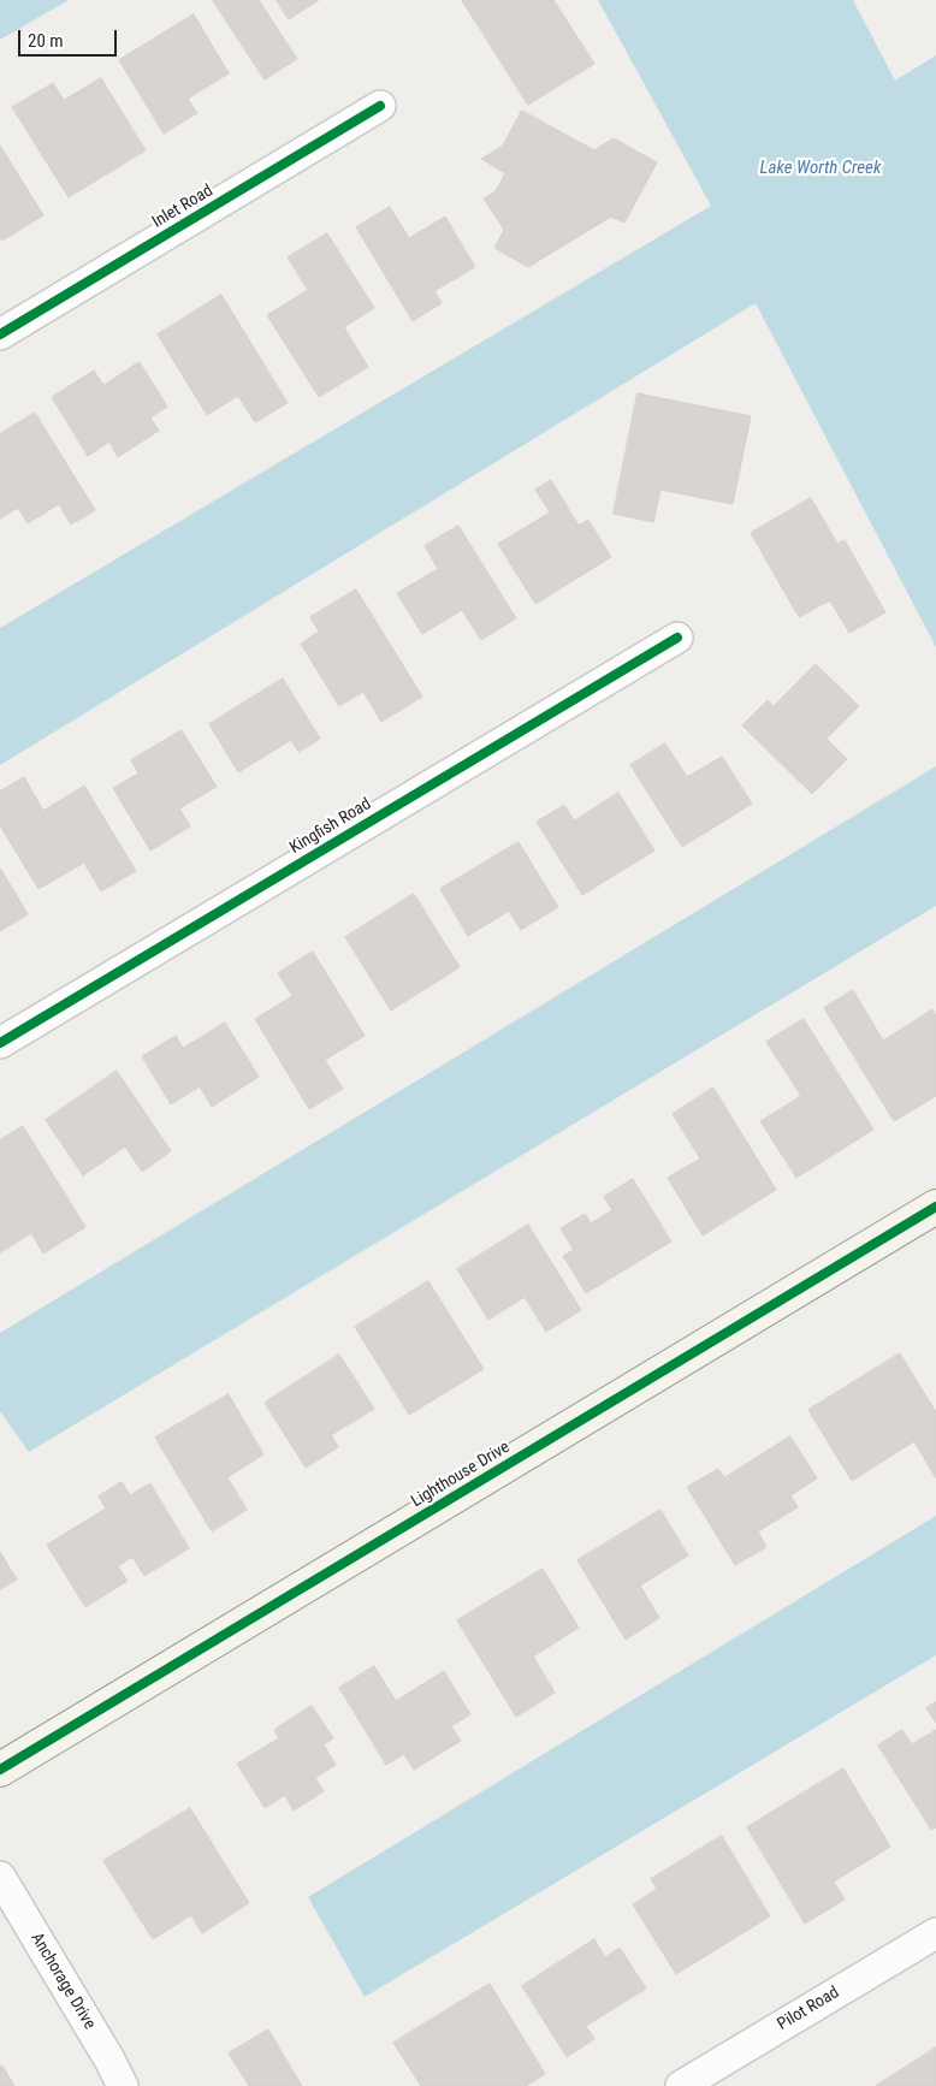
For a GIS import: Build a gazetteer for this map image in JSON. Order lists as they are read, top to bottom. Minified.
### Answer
{"streets":{"street":["Inlet Road","Kingfish Road","Lighthouse Drive","Anchorage Drive","Pilot Road"]},"water":["Lake Worth Creek"],"scale_bar":"20 m"}
